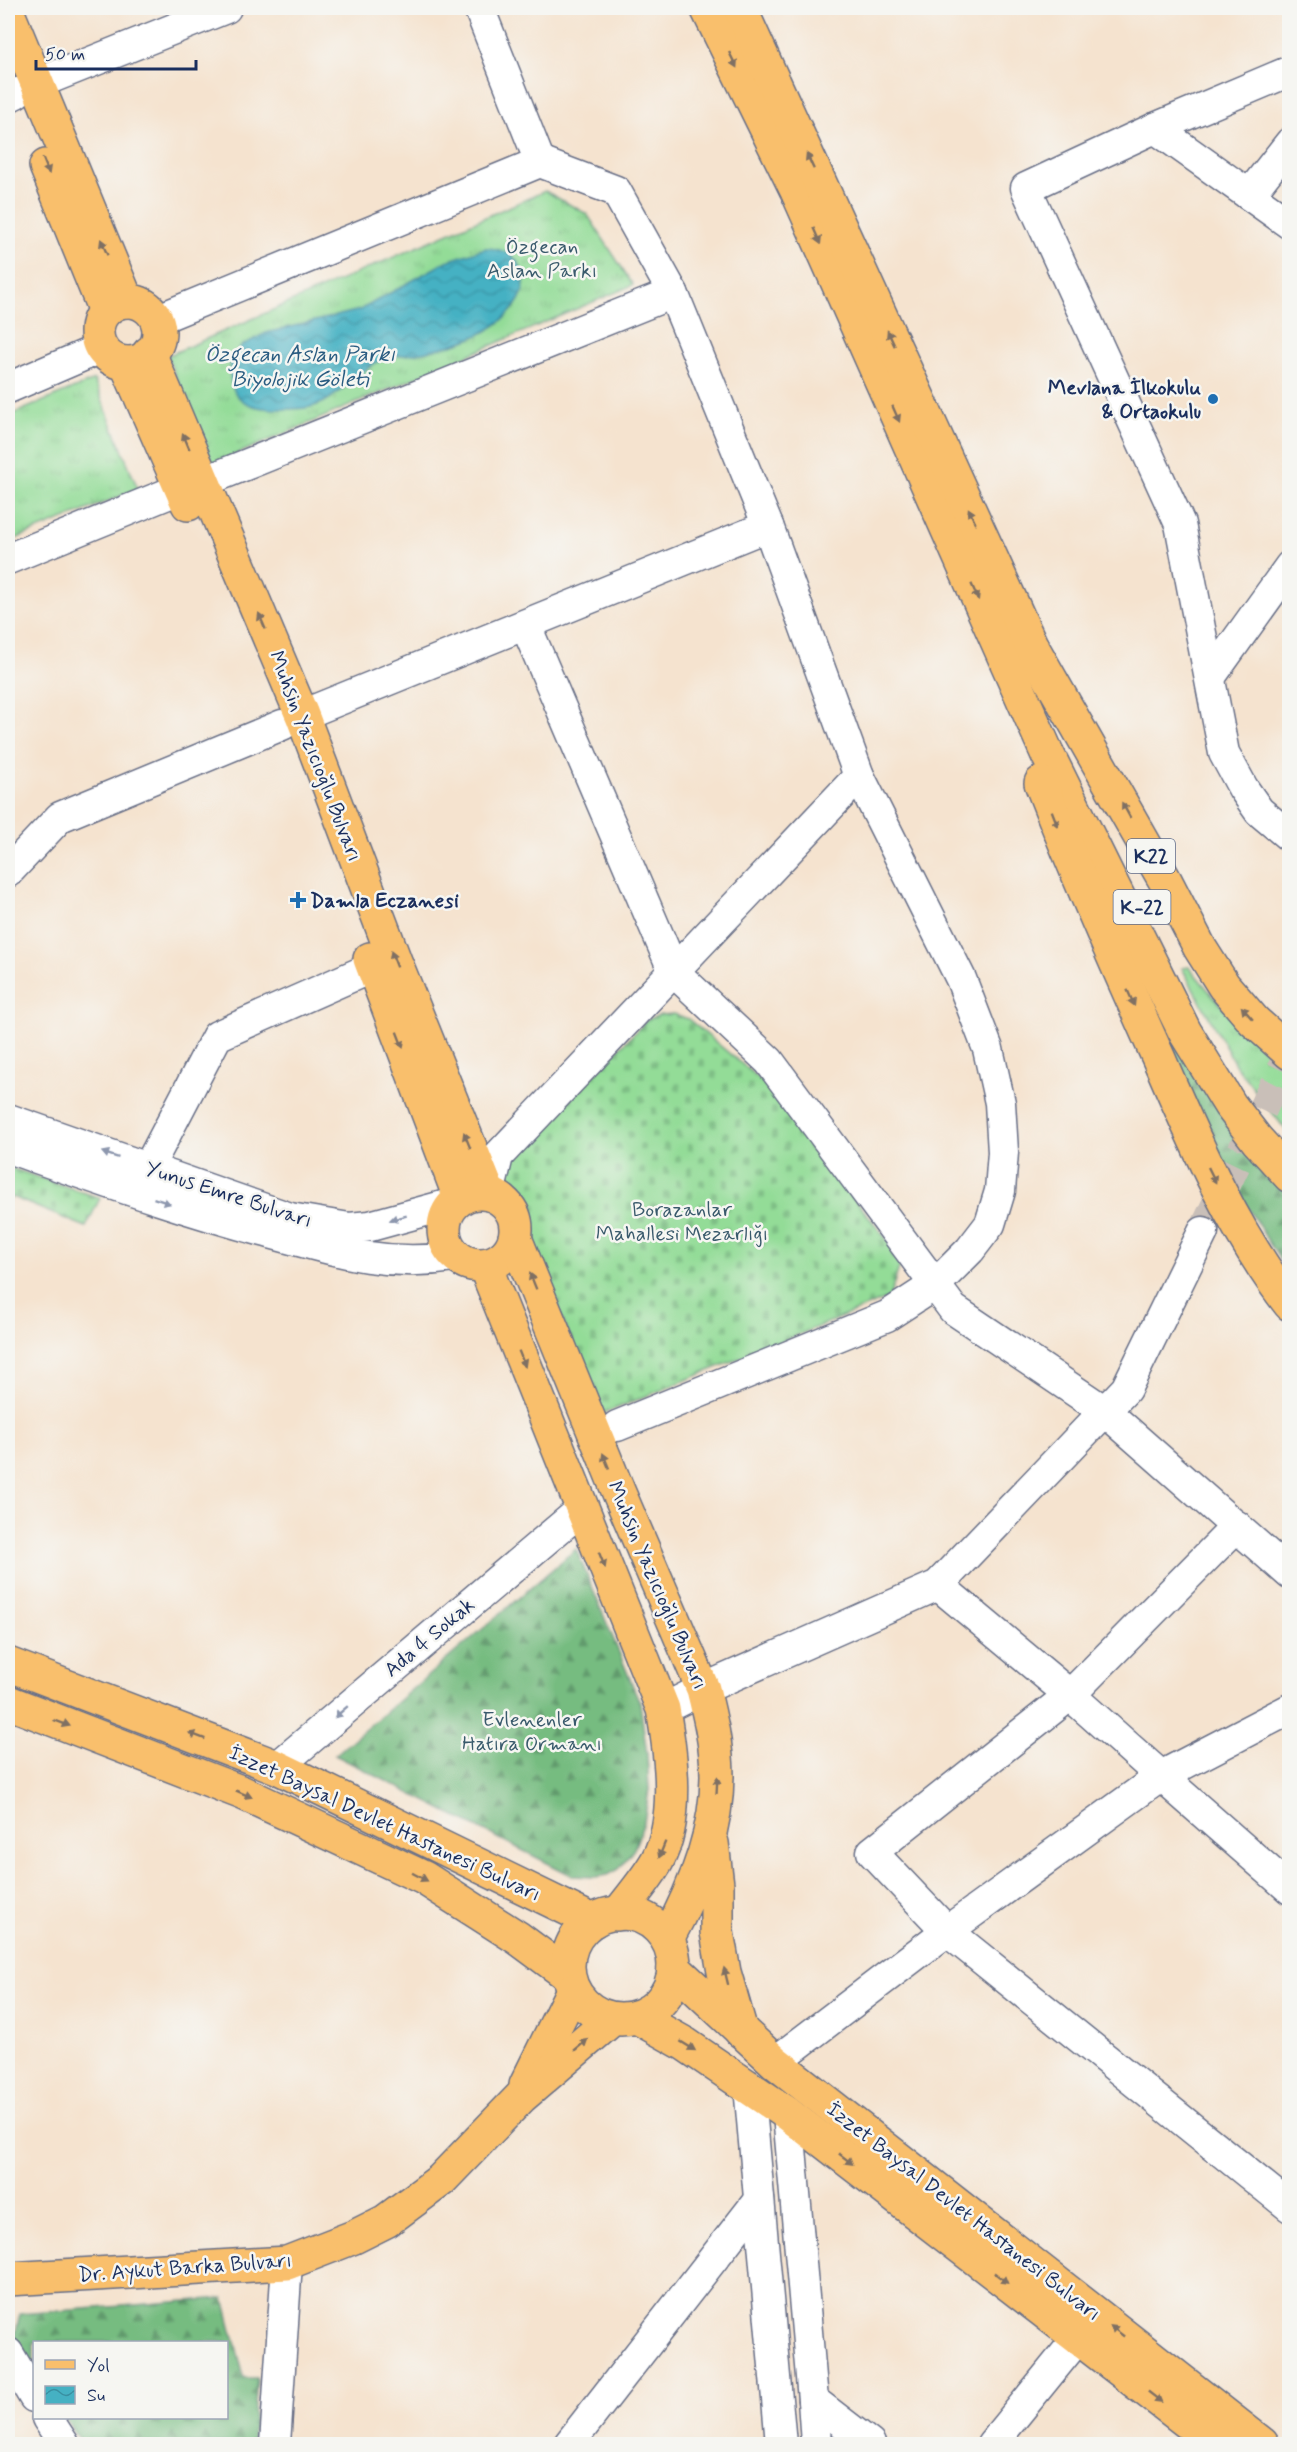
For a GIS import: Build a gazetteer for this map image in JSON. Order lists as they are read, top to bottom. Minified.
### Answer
{"streets":{"main road":["Muhsin Yazıcıoğlu Bulvarı","K22","K-22","İzzet Baysal Devlet Hastanesi Bulvarı","Dr. Aykut Barka Bulvarı"],"street":["Yunus Emre Bulvarı","Ada 4 Sokak"]},"crossings":[["Muhsin Yazıcıoğlu Bulvarı","Yunus Emre Bulvarı"],["Muhsin Yazıcıoğlu Bulvarı","Ada 4 Sokak"],["Muhsin Yazıcıoğlu Bulvarı","İzzet Baysal Devlet Hastanesi Bulvarı"],["Muhsin Yazıcıoğlu Bulvarı","Dr. Aykut Barka Bulvarı"],["K22","K-22"],["Ada 4 Sokak","İzzet Baysal Devlet Hastanesi Bulvarı"],["İzzet Baysal Devlet Hastanesi Bulvarı","Dr. Aykut Barka Bulvarı"]],"water":["Özgecan Aslan Parkı Biyolojik Göleti"],"parks":["Özgecan Aslan Parkı","Borazanlar Mahallesi Mezarlığı","Evlenenler Hatıra Ormanı"],"places":{"other":["Mevlana İlkokulu & Ortaokulu"],"health":["Damla Eczanesi"]},"legend":["Yol","Su"],"scale_bar":"50 m"}
